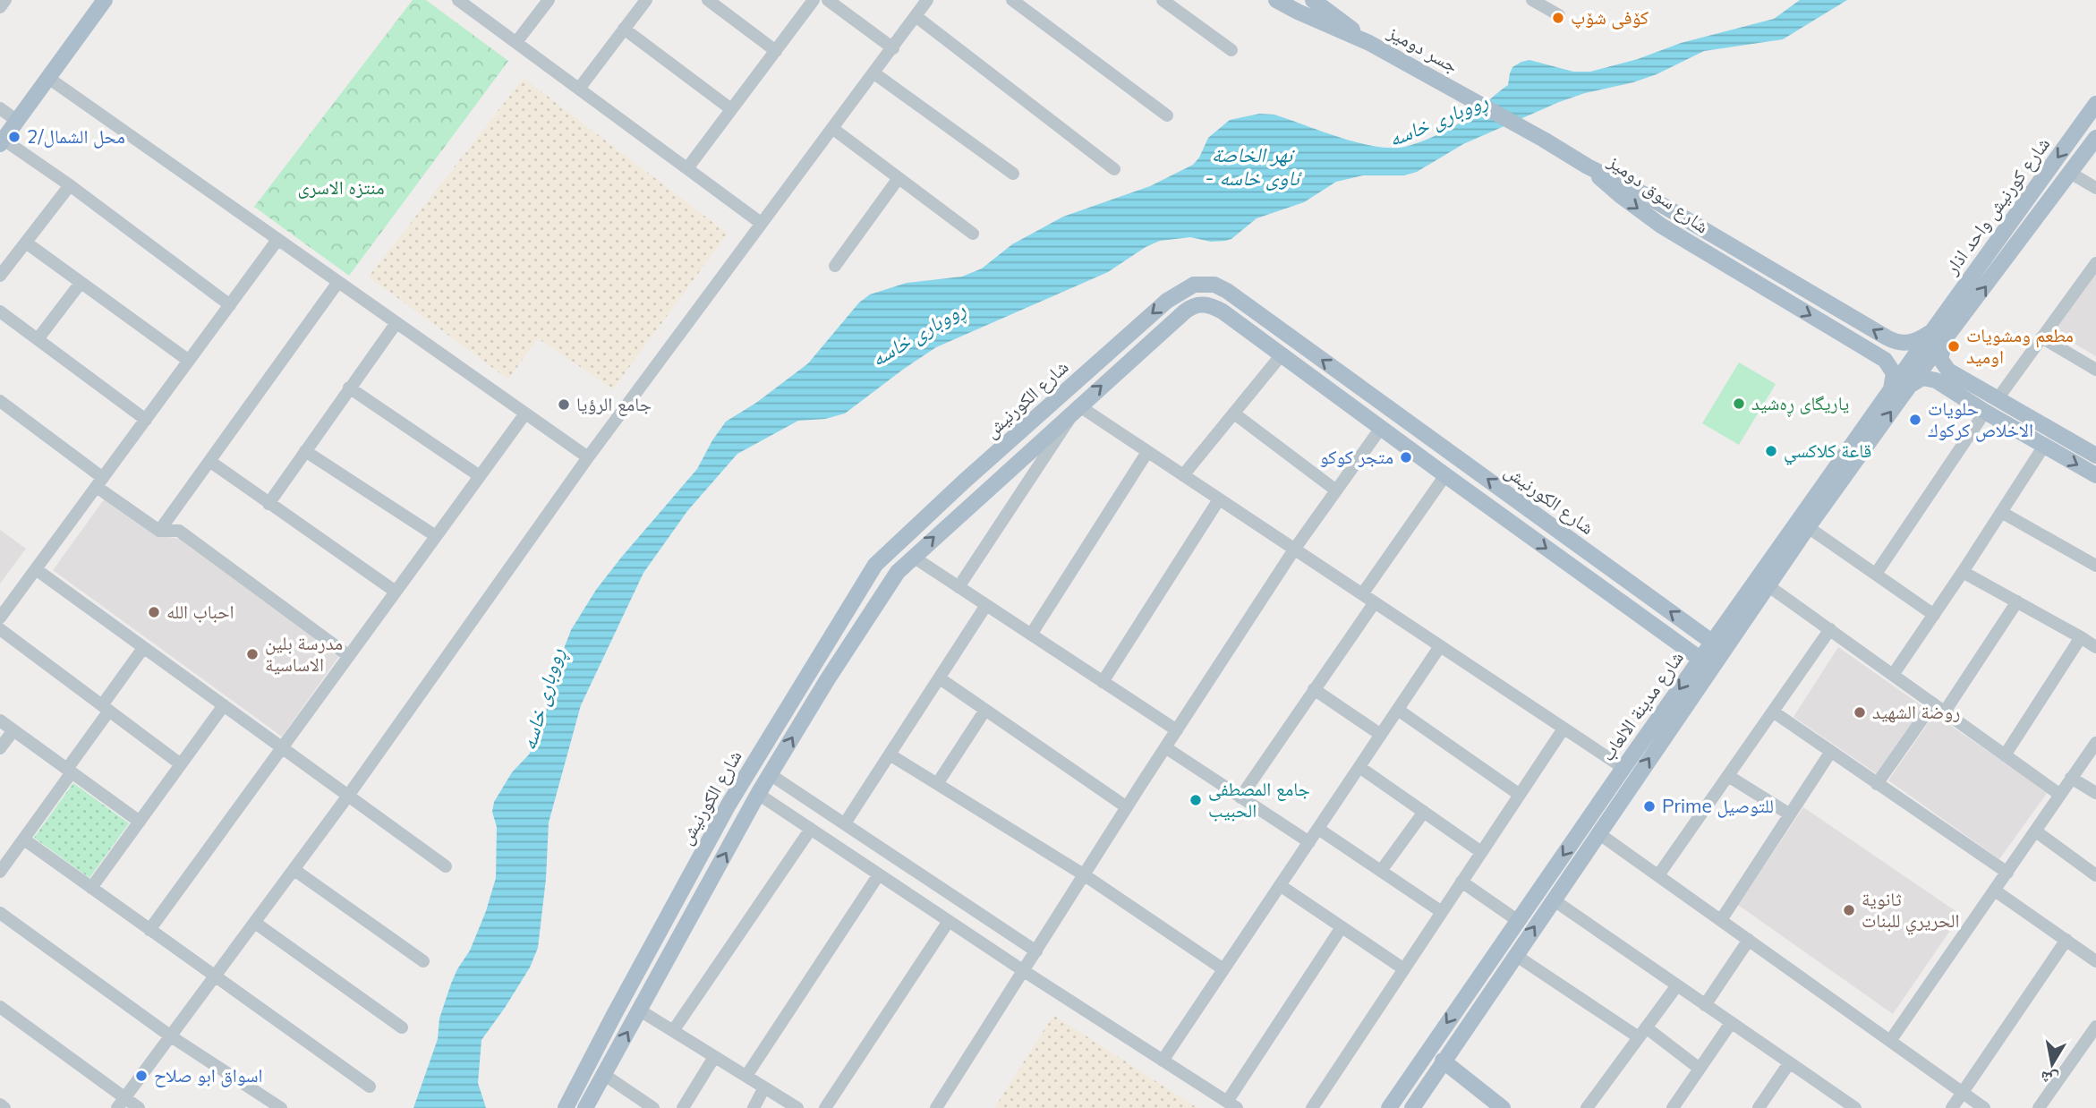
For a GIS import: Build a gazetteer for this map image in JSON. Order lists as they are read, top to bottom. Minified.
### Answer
{"streets":{"main road":["جسر دوميز","شارع سوق دوميز","شارع كورنيش واحد اذار","شارع الكورنيش","شارع مدينة الالعاب"]},"crossings":[["جسر دوميز","شارع سوق دوميز"],["شارع سوق دوميز","شارع كورنيش واحد اذار"],["شارع سوق دوميز","شارع مدينة الالعاب"],["شارع كورنيش واحد اذار","شارع مدينة الالعاب"],["شارع الكورنيش","شارع مدينة الالعاب"]],"water":["ڕووباری خاسە","نهر الخاصة - ئاوی خاسە"],"parks":["منتزه الاسرى"],"places":["کۆفی شۆپ","محل الشمال/2","مطعم ومشويات اوميد","یاریگای ڕەشید","جامع الرؤيا","حلويات الاخلاص كركوك","قاعة كلاكسي","متجر كوكو","احباب الله","مدرسة بلين الاساسية","روضة الشهيد","جامع المصطفى الحبيب","Prime للتوصيل","ثانوية الحريري للبنات","اسواق ابو صلاح"],"north":"bottom"}
